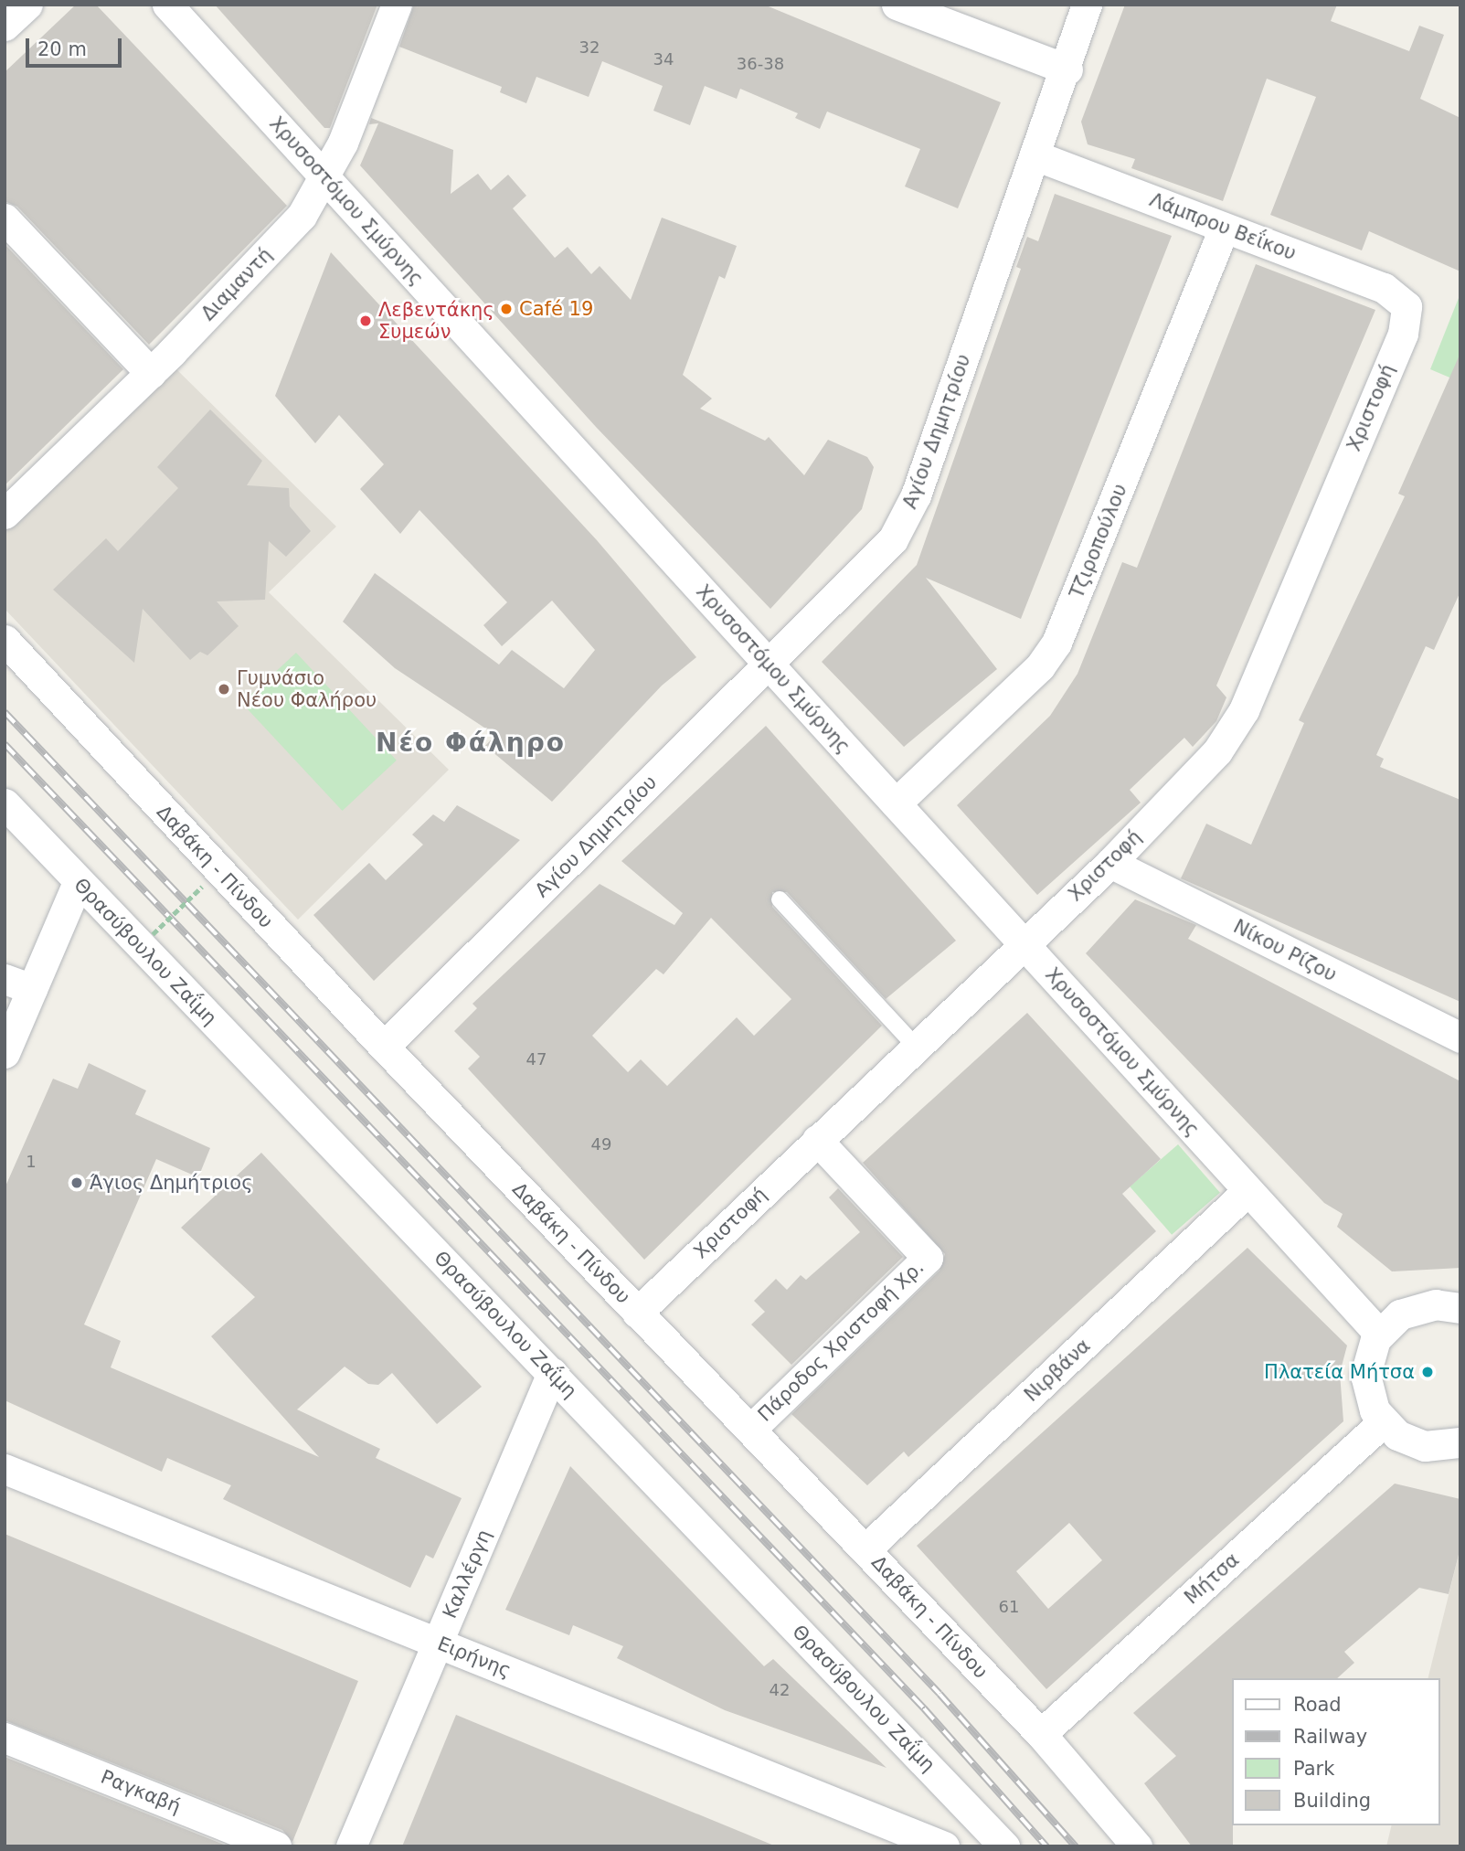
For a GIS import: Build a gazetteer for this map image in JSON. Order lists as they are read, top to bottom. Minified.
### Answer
{"streets":{"street":["Χρυσοστόμου Σμύρνης","Λάμπρου Βεΐκου","Διαμαντή","Χριστοφή","Αγίου Δημητρίου","Τζιροπούλου","Δαβάκη - Πίνδου","Νίκου Ρίζου","Θρασύβουλου Ζαΐμη","Πάροδος Χριστοφή Χρ.","Νιρβάνα","Καλλέργη","Μήτσα","Ειρήνης","Ραγκαβή"]},"crossings":[["Χρυσοστόμου Σμύρνης","Διαμαντή"],["Χρυσοστόμου Σμύρνης","Χριστοφή"],["Χρυσοστόμου Σμύρνης","Αγίου Δημητρίου"],["Χρυσοστόμου Σμύρνης","Τζιροπούλου"],["Χρυσοστόμου Σμύρνης","Νιρβάνα"],["Λάμπρου Βεΐκου","Χριστοφή"],["Λάμπρου Βεΐκου","Αγίου Δημητρίου"],["Λάμπρου Βεΐκου","Τζιροπούλου"],["Χριστοφή","Δαβάκη - Πίνδου"],["Χριστοφή","Νίκου Ρίζου"],["Χριστοφή","Πάροδος Χριστοφή Χρ."],["Αγίου Δημητρίου","Δαβάκη - Πίνδου"],["Δαβάκη - Πίνδου","Πάροδος Χριστοφή Χρ."],["Δαβάκη - Πίνδου","Νιρβάνα"],["Δαβάκη - Πίνδου","Μήτσα"],["Θρασύβουλου Ζαΐμη","Καλλέργη"],["Καλλέργη","Ειρήνης"]],"districts":["Νέο Φάληρο"],"places":["Café 19","Λεβεντάκης Συμεών","Γυμνάσιο Νέου Φαλήρου","Άγιος Δημήτριος","Πλατεία Μήτσα"],"house_numbers":["32","34","36-38","47","49","1","61","42"],"legend":["Road","Railway","Park","Building"],"scale_bar":"20 m"}
